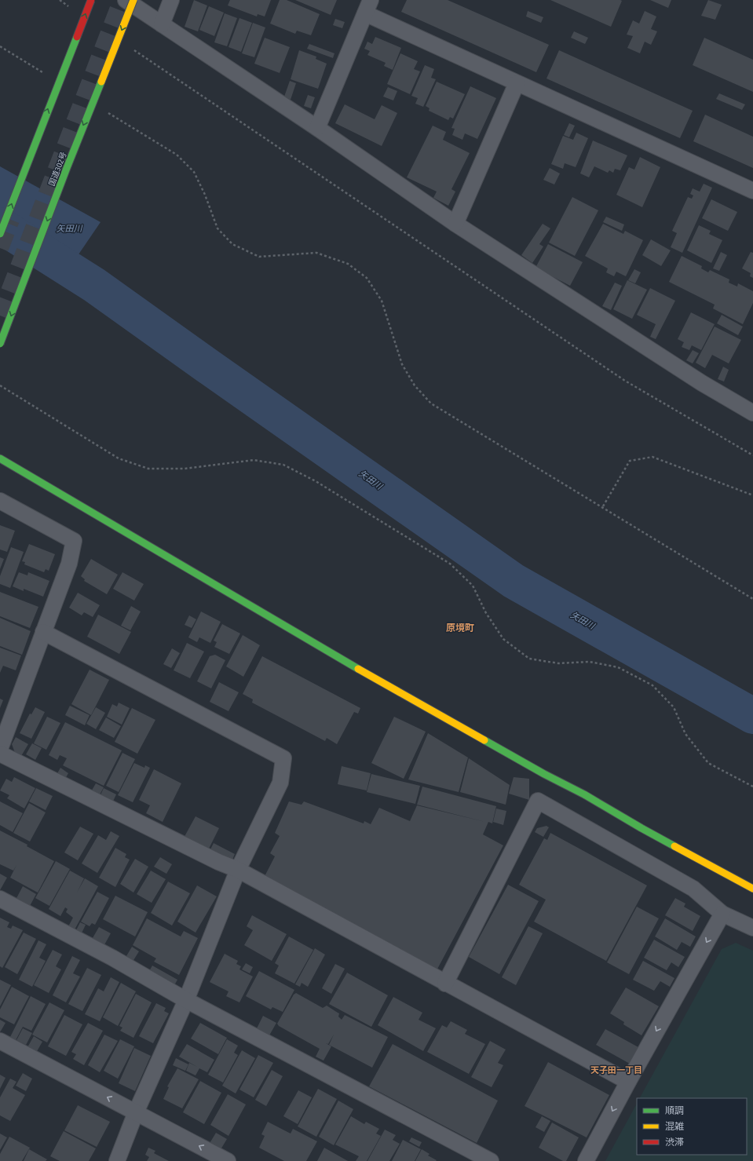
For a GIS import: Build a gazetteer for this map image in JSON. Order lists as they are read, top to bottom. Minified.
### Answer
{"streets":{"main road":["国道302号"]},"districts":["原境町","天子田一丁目"],"water":["矢田川"],"legend":["順調","混雑","渋滞"]}
